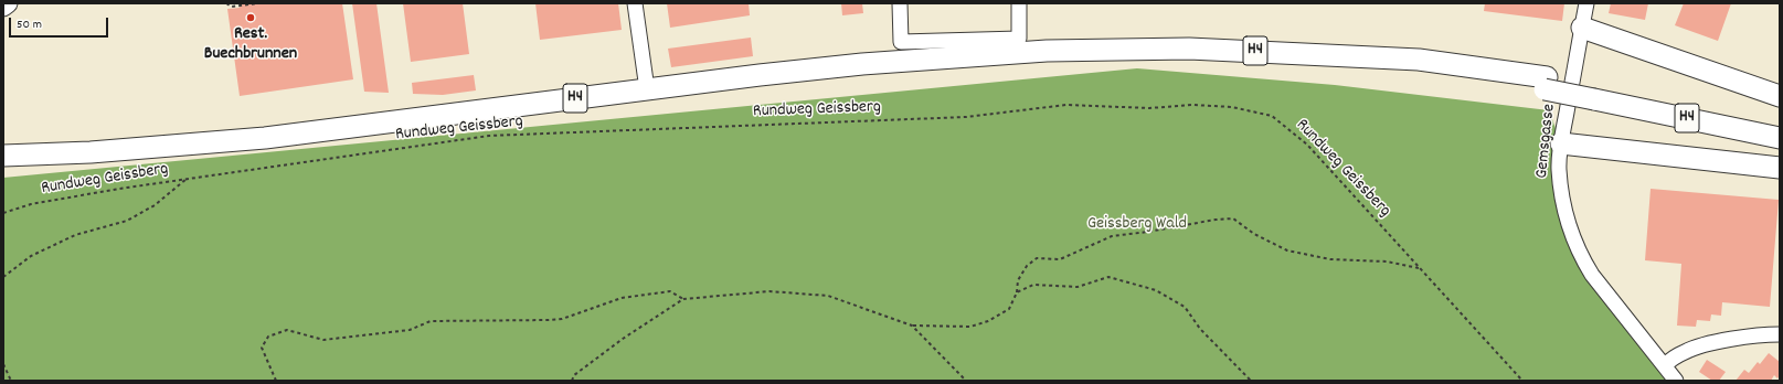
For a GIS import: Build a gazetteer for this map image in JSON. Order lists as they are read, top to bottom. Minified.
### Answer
{"streets":{"highway":["H4"],"street":["Gemsgasse"],"path":["Rundweg Geissberg"]},"parks":["Geissberg Wald"],"places":["Rest. Buechbrunnen"],"scale_bar":"50 m"}
